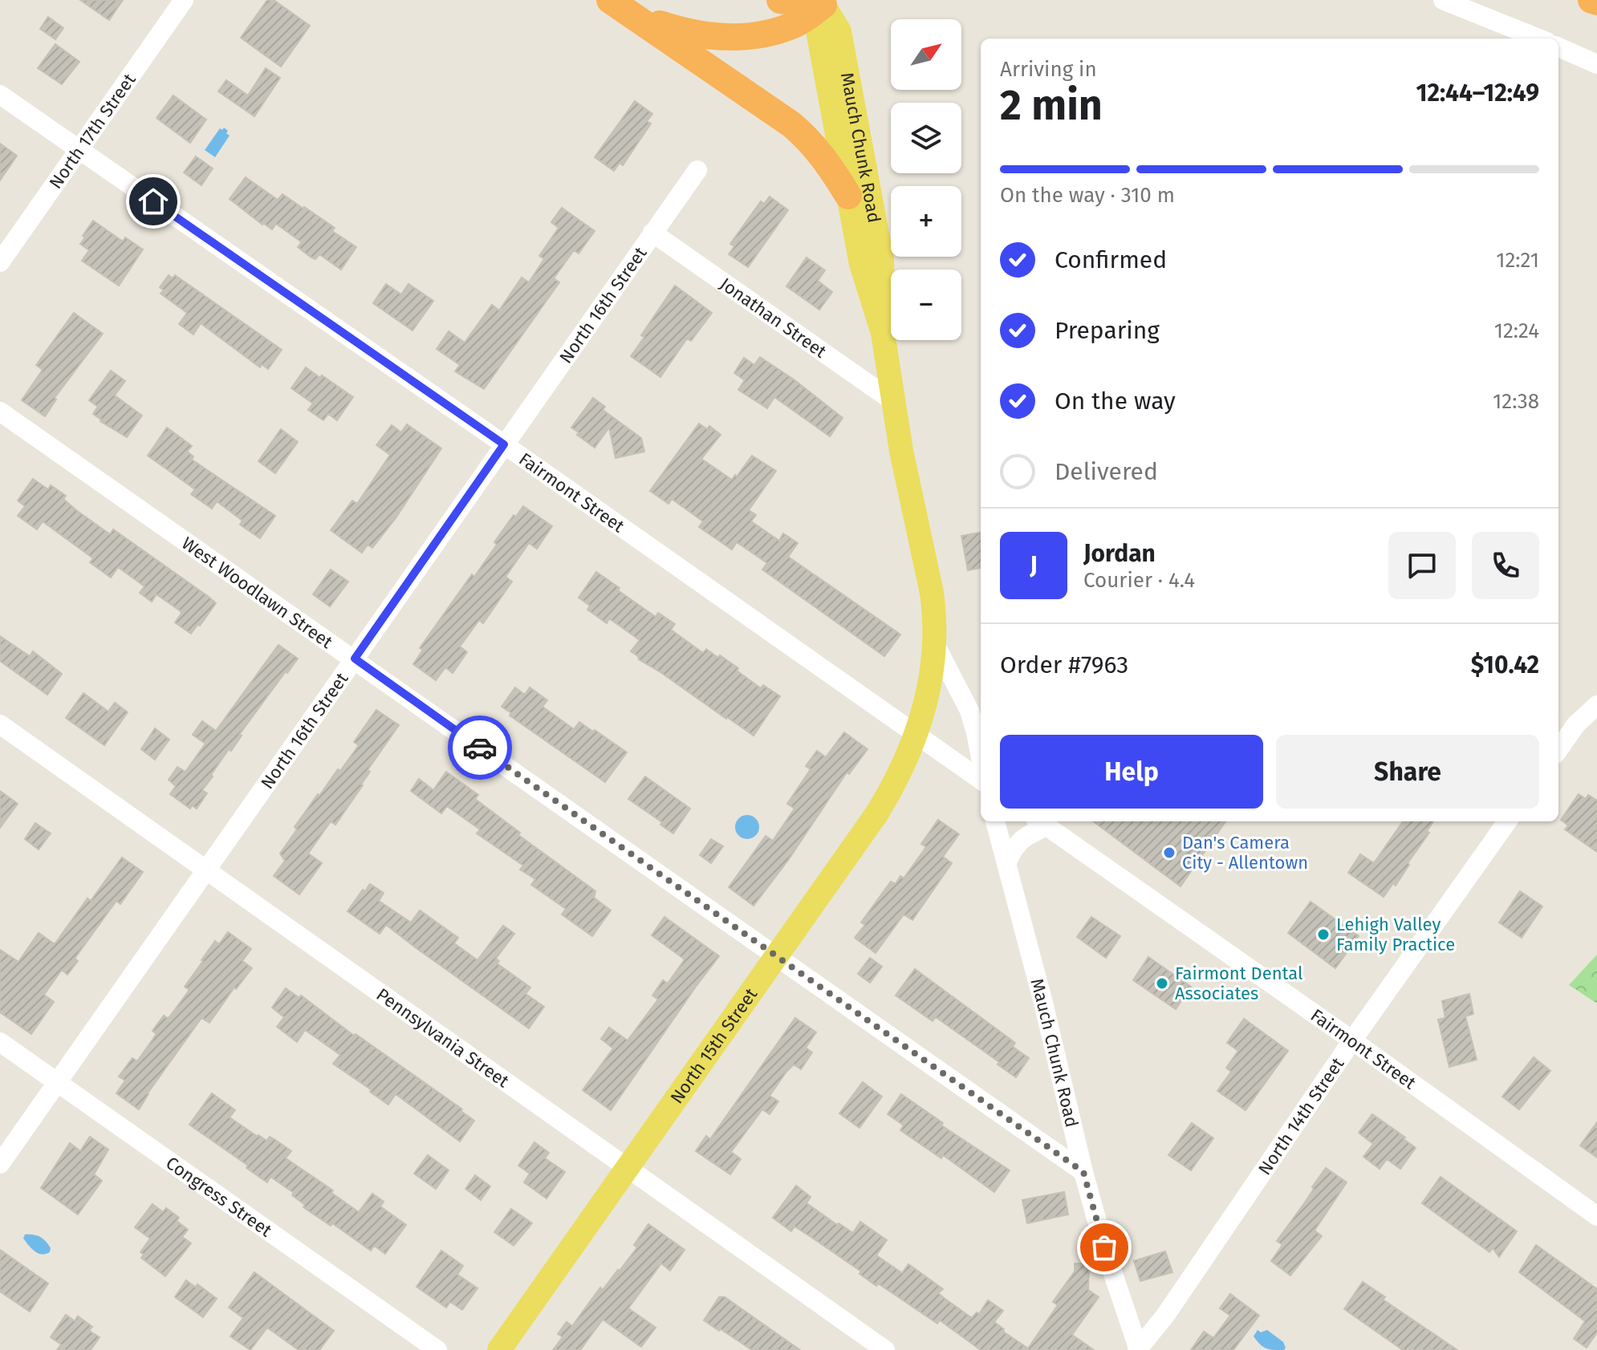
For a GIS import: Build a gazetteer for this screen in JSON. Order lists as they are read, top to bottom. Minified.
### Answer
{"streets":{"main road":["Mauch Chunk Road","North 15th Street"],"street":["North 17th Street","North 16th Street","Jonathan Street","Fairmont Street","West Woodlawn Street","Pennsylvania Street","North 14th Street","Congress Street"]},"crossings":[["North 17th Street","Fairmont Street"],["Mauch Chunk Road","Jonathan Street"],["Mauch Chunk Road","Fairmont Street"],["Mauch Chunk Road","West Woodlawn Street"],["Mauch Chunk Road","North 15th Street"],["Mauch Chunk Road","North 14th Street"],["North 16th Street","Jonathan Street"],["North 16th Street","Fairmont Street"],["North 16th Street","West Woodlawn Street"],["North 16th Street","Pennsylvania Street"],["North 16th Street","Congress Street"],["Fairmont Street","North 15th Street"],["Fairmont Street","North 14th Street"],["West Woodlawn Street","North 15th Street"],["Pennsylvania Street","North 15th Street"]],"places":["Dan's Camera City - Allentown","Lehigh Valley Family Practice","Fairmont Dental Associates"],"north":"top right","page":{"map_buttons":["+","−"],"heading":["2 min","Arriving in","12:44–12:49"],"panel":["Jordan","Courier · 4.4","Order #7963","$10.42"],"bar":"On the way · 310 m","list":[["Confirmed","12:21"],["Preparing","12:24"],["On the way","12:38"],"Delivered"],"round":"J","buttons":["Help","Share"]}}
